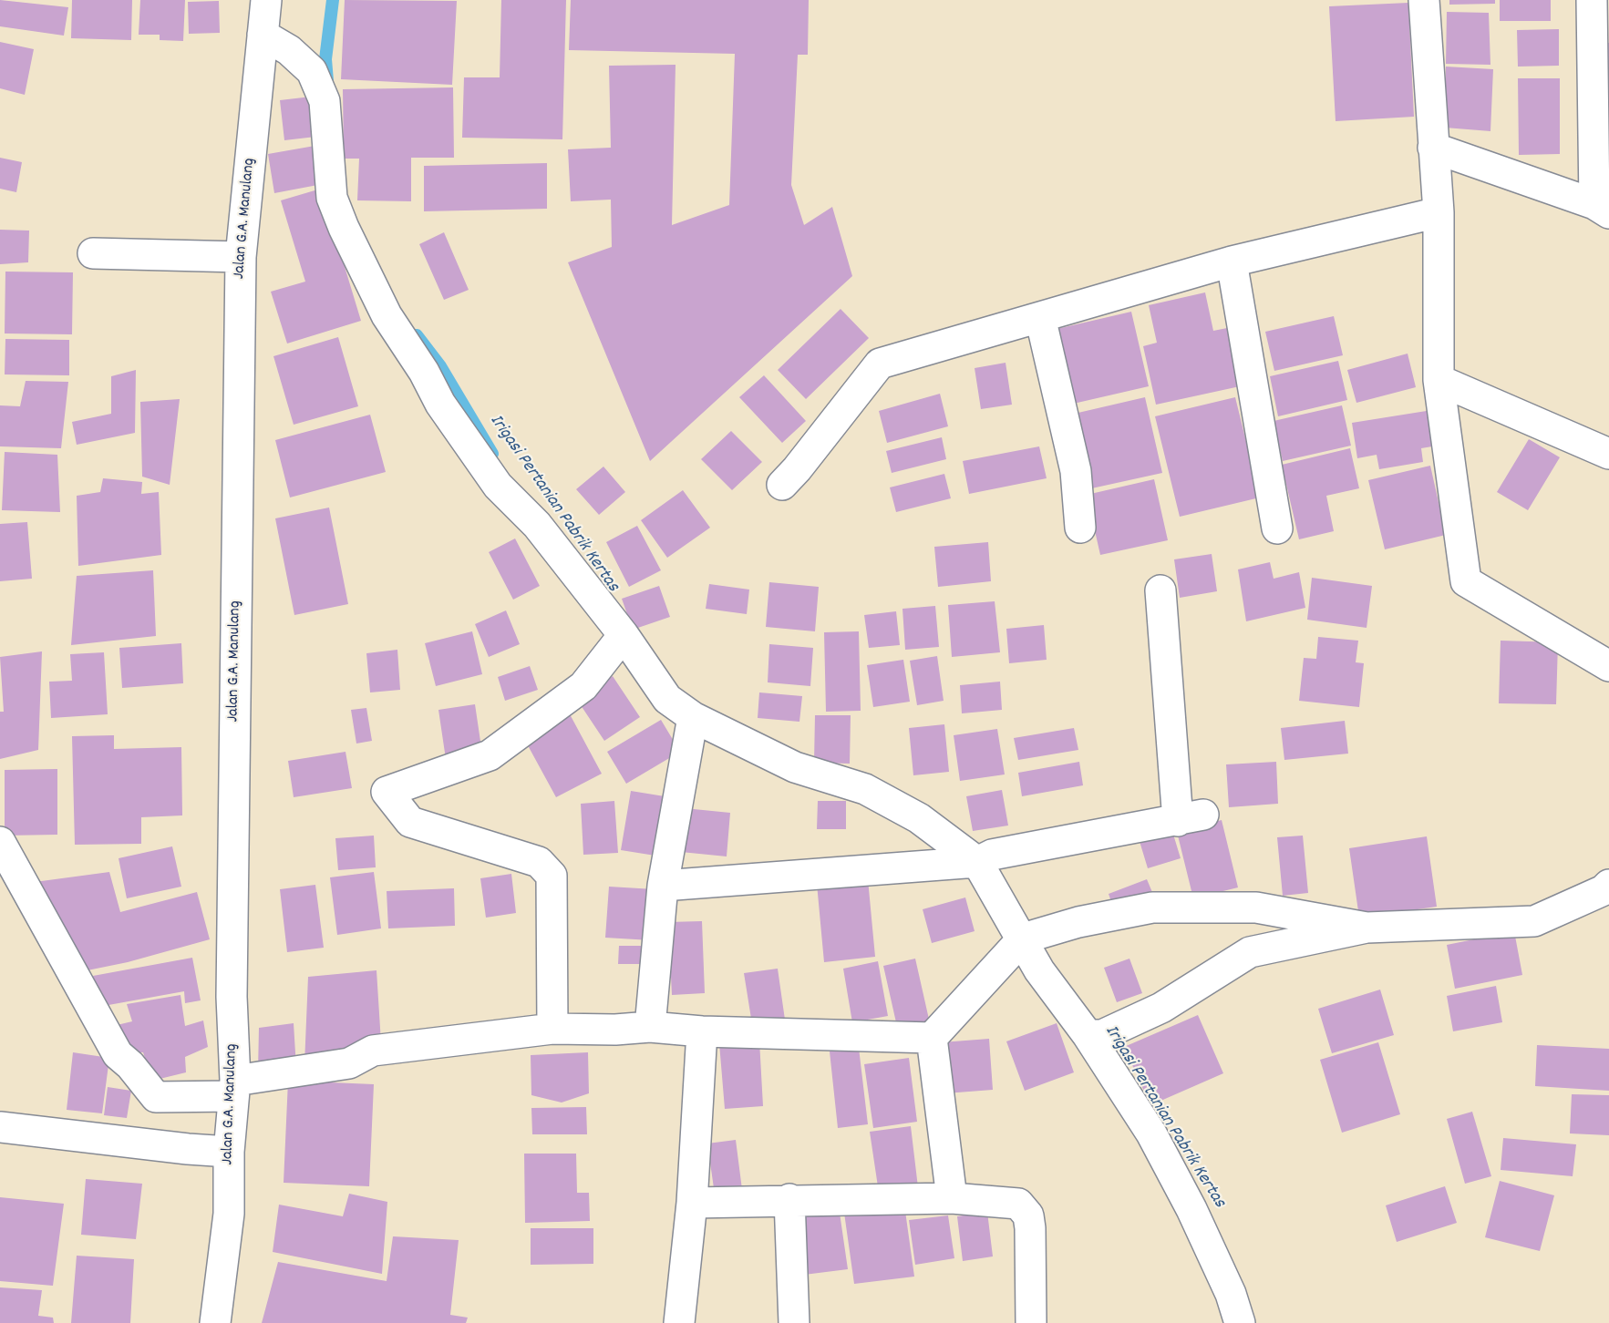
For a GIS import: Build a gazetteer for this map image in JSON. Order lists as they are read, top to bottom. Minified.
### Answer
{"streets":{"street":["Jalan G.A. Manulang"]},"water":["Irigasi Pertanian Pabrik Kertas"]}
